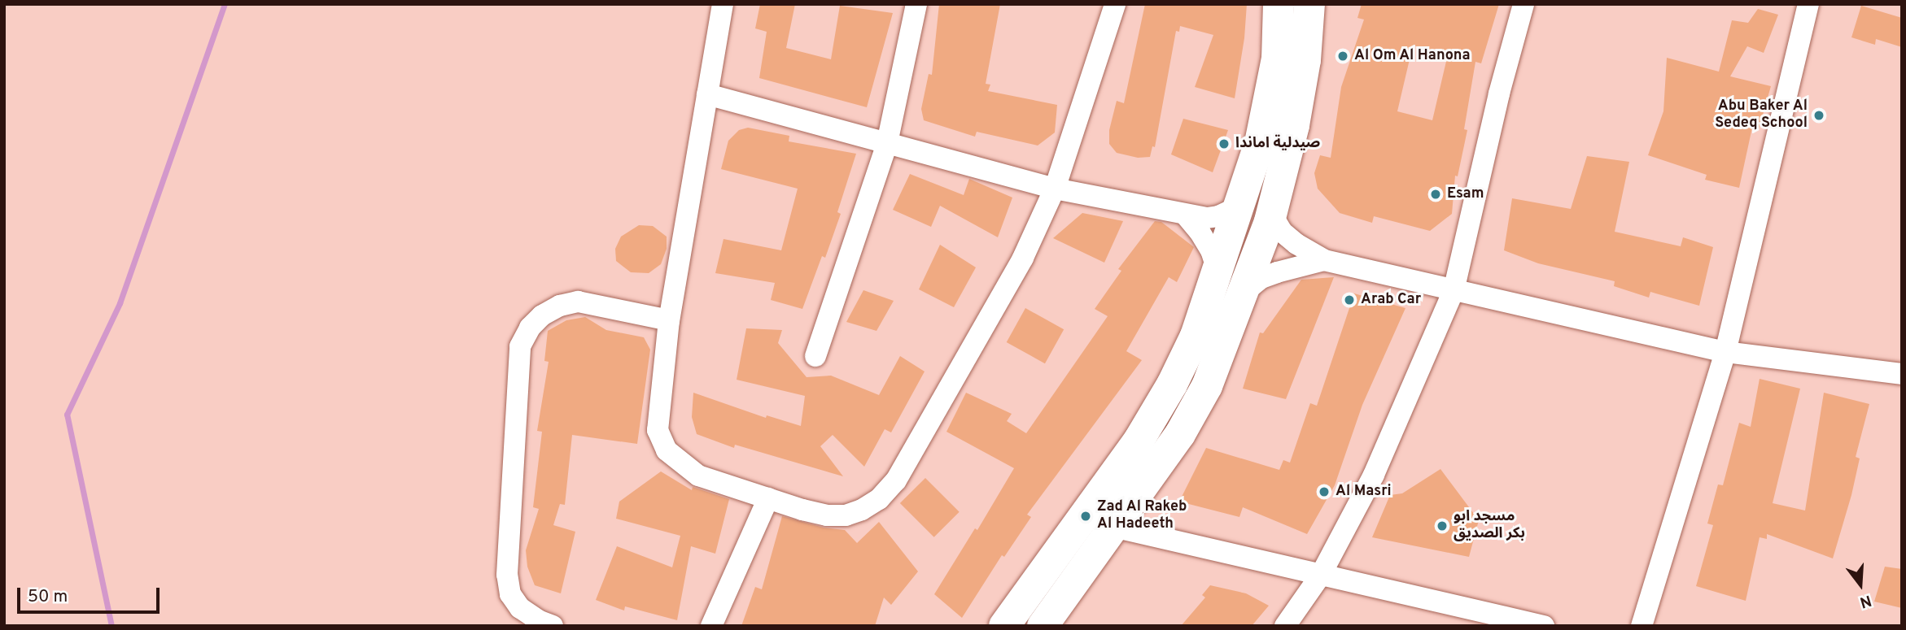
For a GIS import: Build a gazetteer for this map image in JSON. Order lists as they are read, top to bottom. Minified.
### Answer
{"places":["Al Om Al Hanona","Abu Baker Al Sedeq School","صيدلية اماندا","Esam","Arab Car","Al Masri","Zad Al Rakeb Al Hadeeth","مسجد ابو بكر الصديق"],"scale_bar":"50 m","north":"bottom"}
